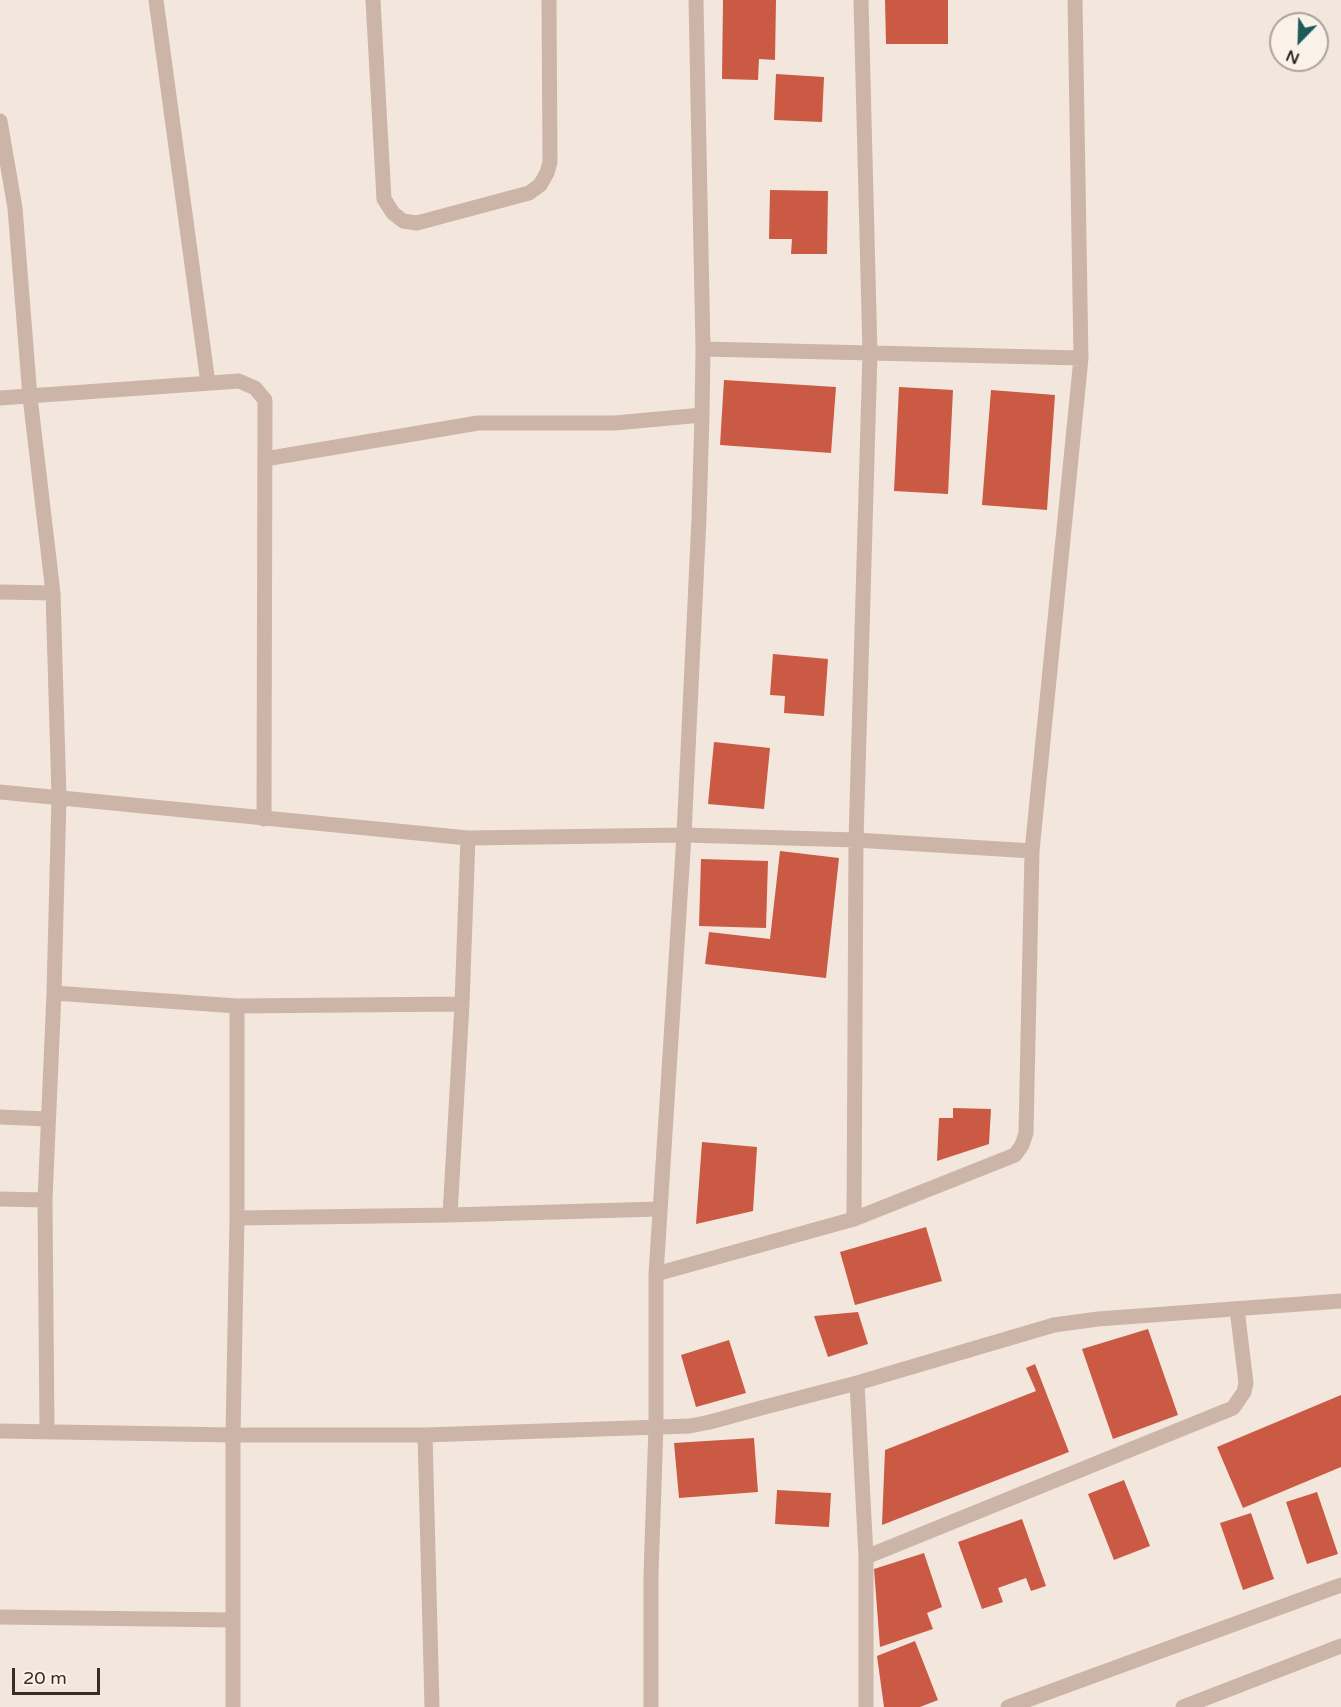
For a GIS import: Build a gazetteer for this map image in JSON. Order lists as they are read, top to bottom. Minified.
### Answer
{"scale_bar":"20 m","north":"bottom left"}
